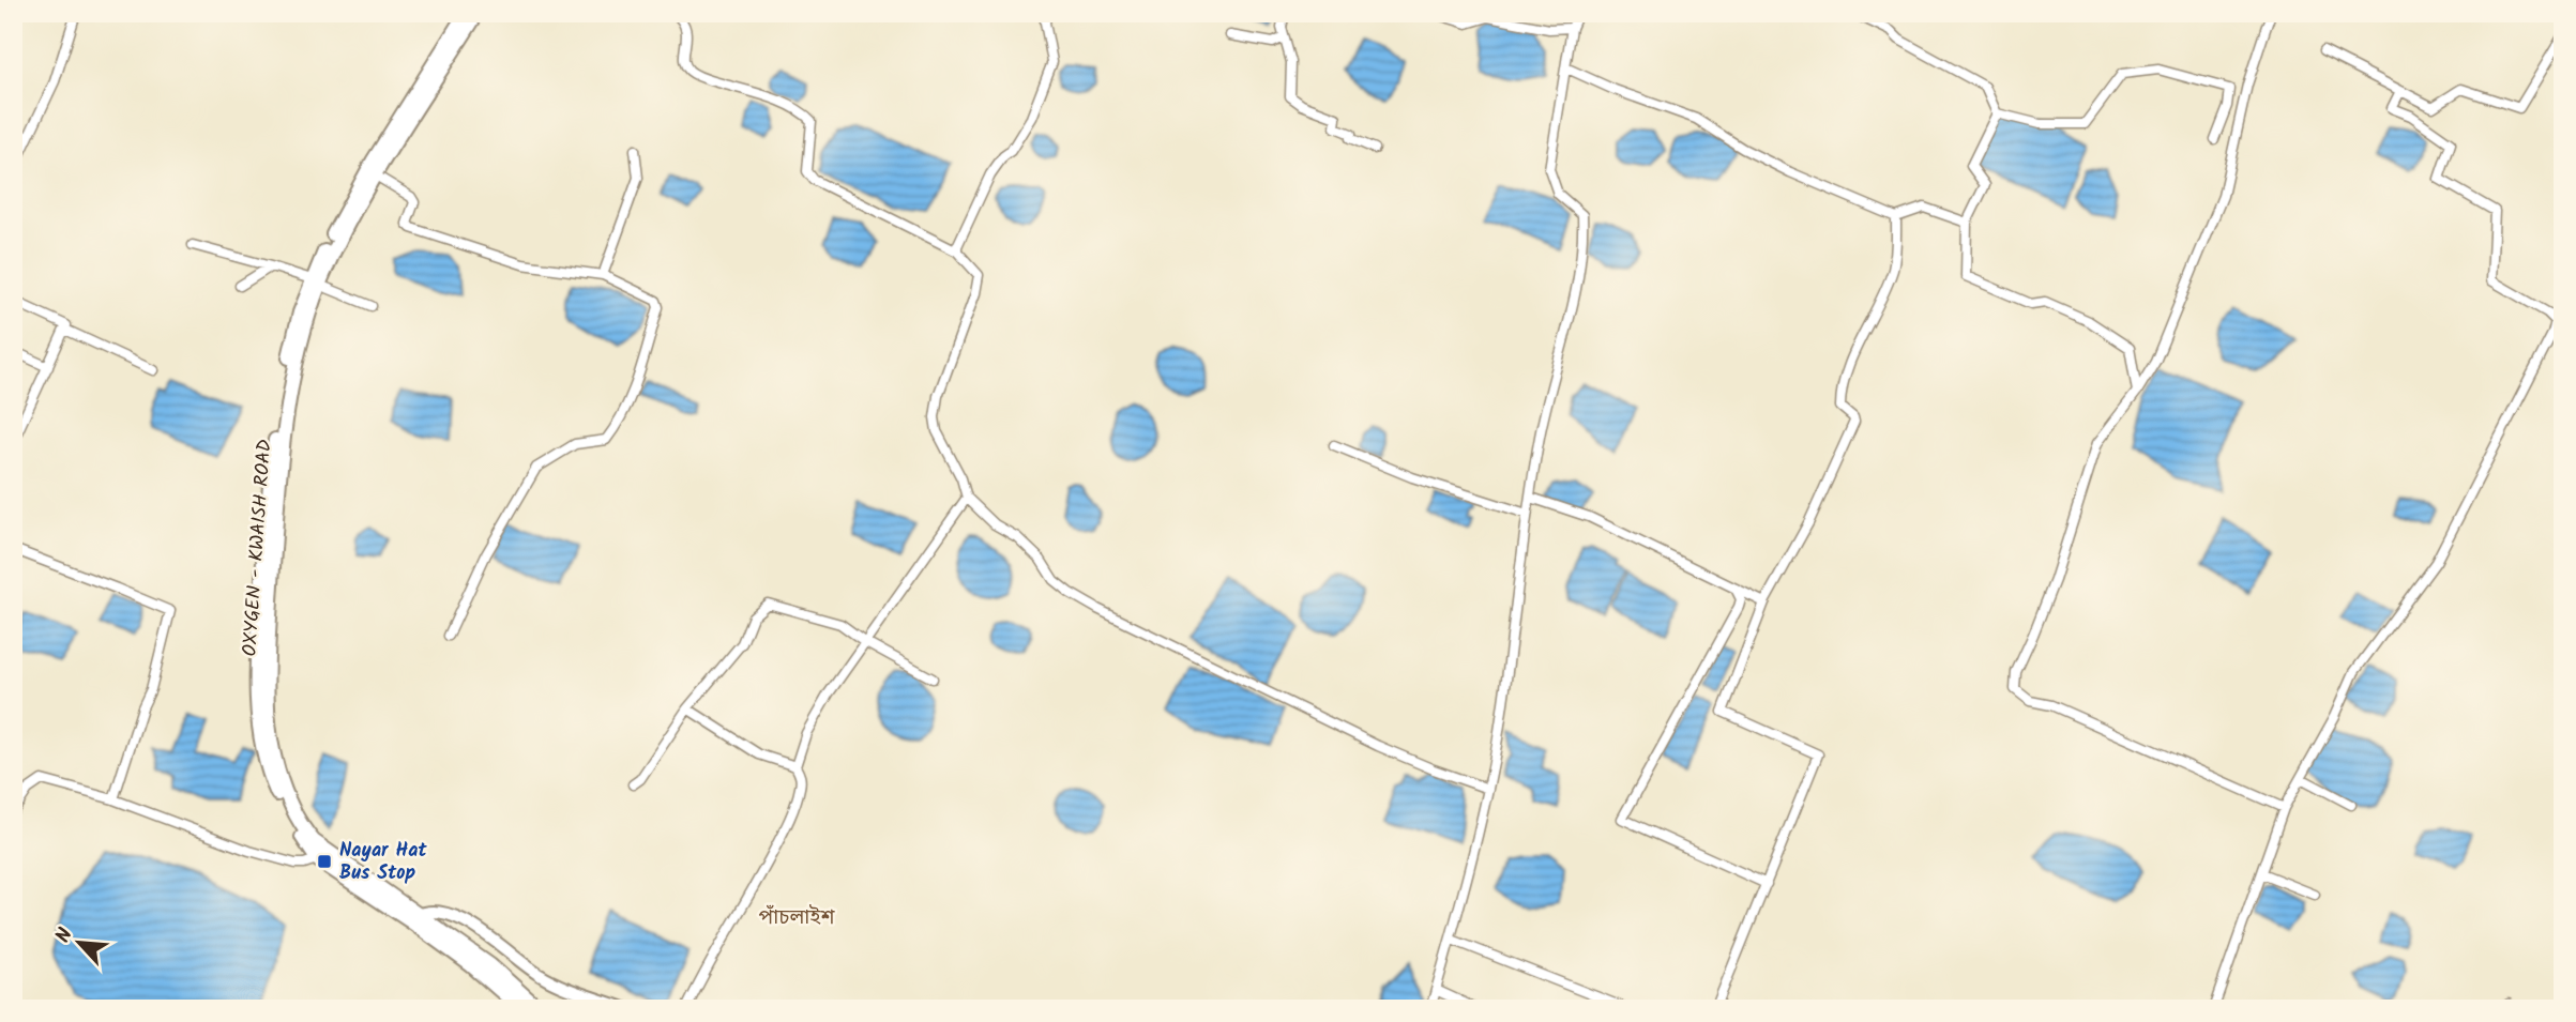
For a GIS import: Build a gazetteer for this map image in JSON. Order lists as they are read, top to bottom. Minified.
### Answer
{"streets":{"main road":["OXYGEN - KWAISH ROAD"]},"districts":["পাঁচলাইশ"],"places":{"transit":["Nayar Hat Bus Stop"]},"north":"top left"}
